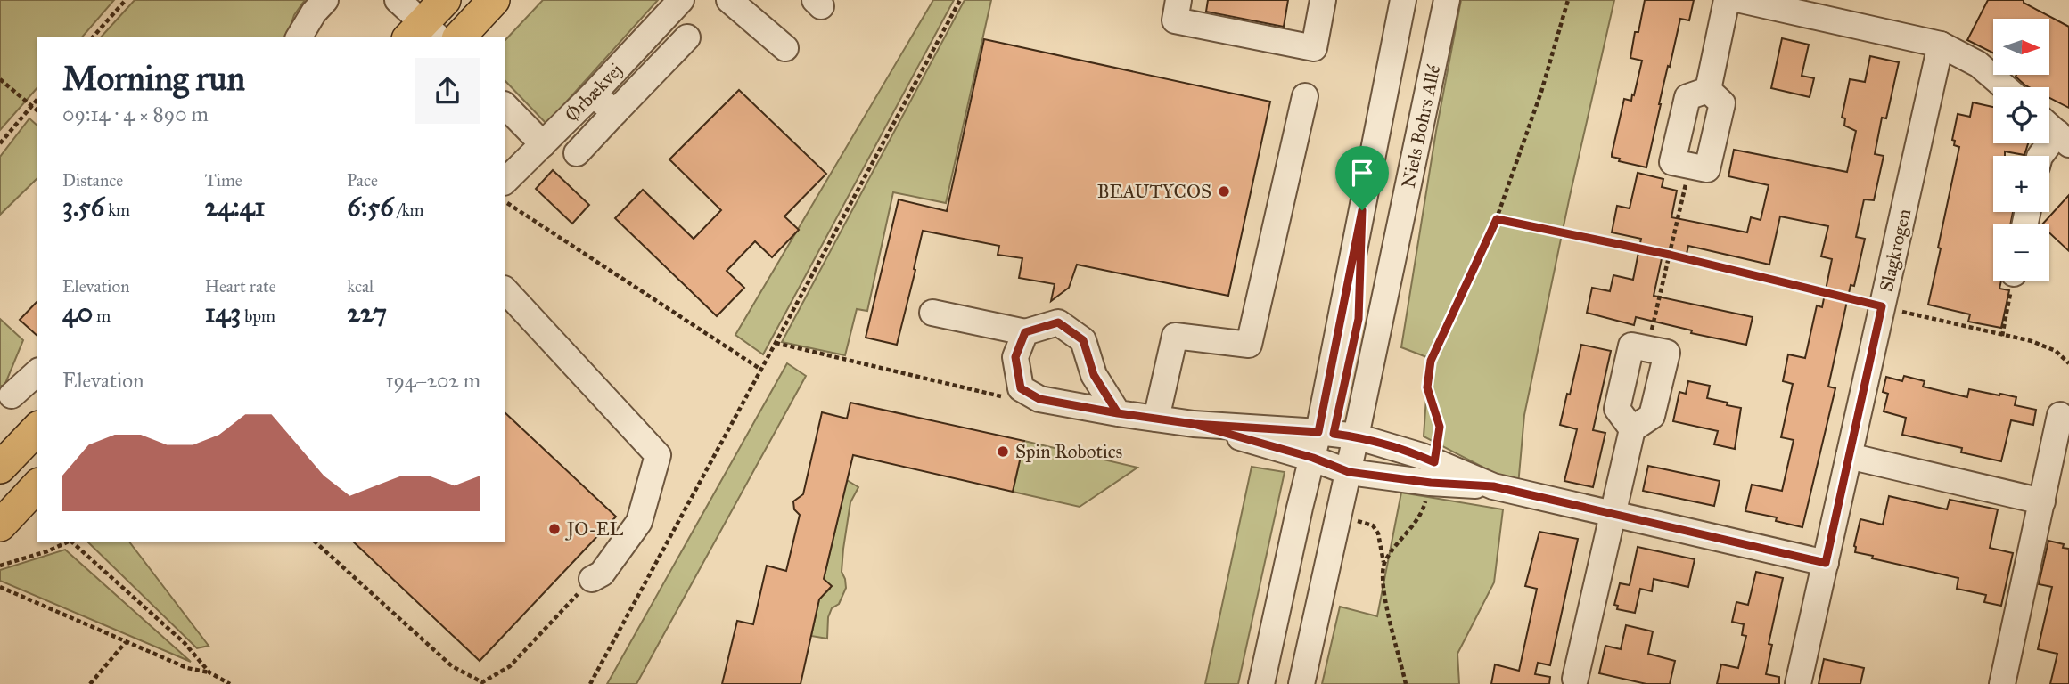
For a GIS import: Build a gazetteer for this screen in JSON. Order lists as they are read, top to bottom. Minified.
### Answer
{"streets":{"street":["Ørbækvej","Niels Bohrs Allé","Slagkrogen"]},"places":["BEAUTYCOS","Spin Robotics","JO-EL"],"north":"right","page":{"map_buttons":["+","−"],"heading":["Morning run","09:14 · 4 × 890 m"],"stats":[["Distance","3.56 km"],["Time","24:41"],["Pace","6:56 /km"],["Elevation","40 m"],["Heart rate","143 bpm"],["kcal","227"]],"chart":["Elevation","194–202 m"]}}
